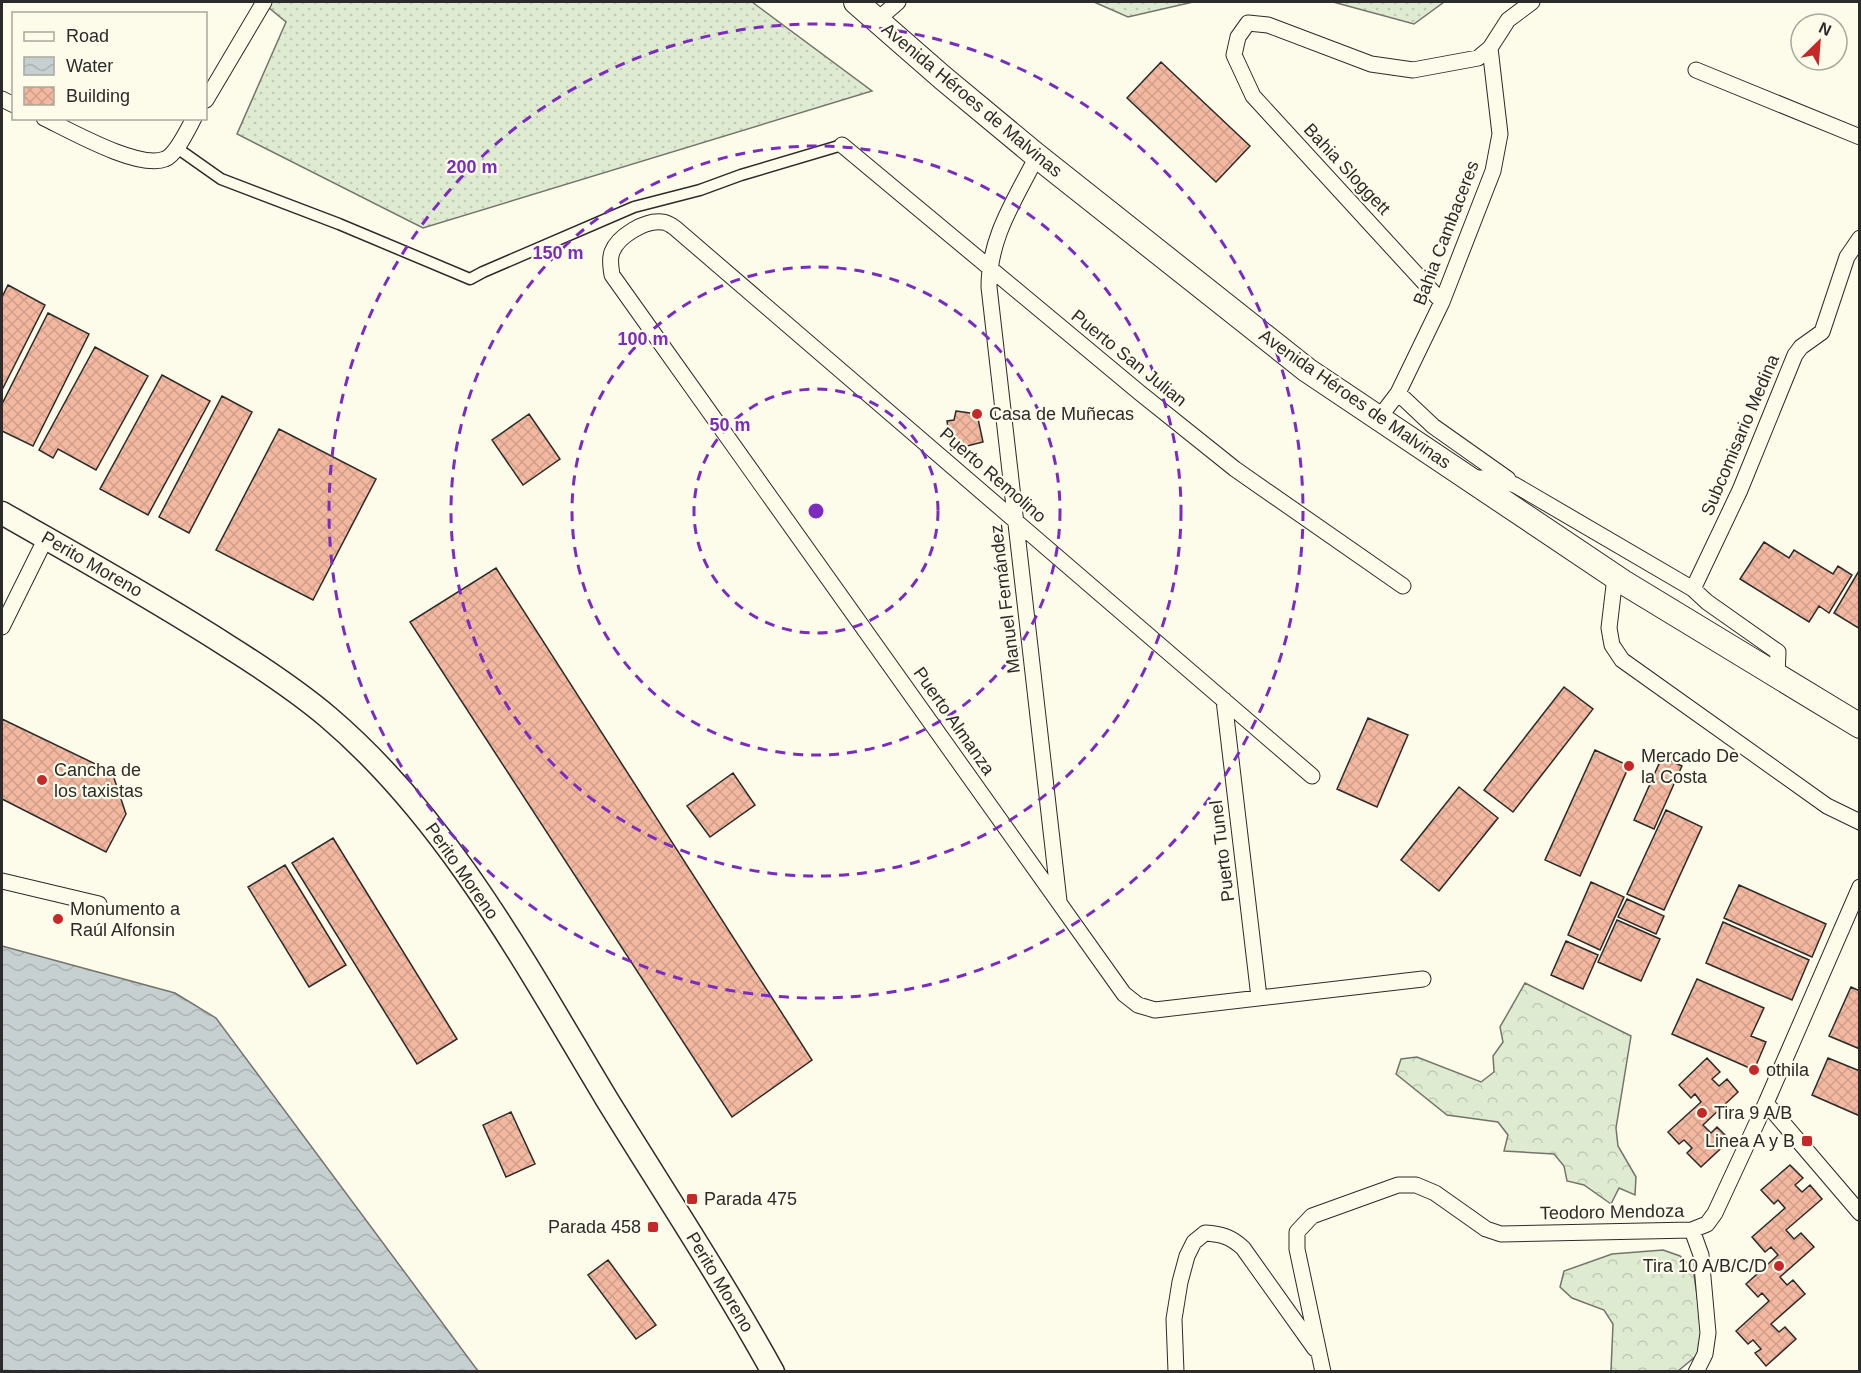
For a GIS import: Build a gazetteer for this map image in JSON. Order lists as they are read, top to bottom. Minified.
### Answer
{"streets":{"highway":["Avenida Héroes de Malvinas"],"main road":["Perito Moreno"],"street":["Bahia Sloggett","Bahia Cambaceres","Puerto San Julian","Subcomisario Medina","Puerto Remolino","Manuel Fernández","Puerto Almanza","Puerto Tunel","Teodoro Mendoza"]},"crossings":[["Avenida Héroes de Malvinas","Bahia Cambaceres"],["Avenida Héroes de Malvinas","Manuel Fernández"],["Bahia Sloggett","Bahia Cambaceres"],["Puerto San Julian","Manuel Fernández"],["Puerto Remolino","Manuel Fernández"],["Puerto Remolino","Puerto Almanza"],["Puerto Remolino","Puerto Tunel"],["Manuel Fernández","Puerto Almanza"],["Puerto Almanza","Puerto Tunel"]],"places":{"other":["Casa de Muñecas","Mercado De la Costa","Cancha de los taxistas","Monumento a Raúl Alfonsin","othila","Tira 9 A/B","Tira 10 A/B/C/D"],"transit":["Linea A y B","Parada 475","Parada 458"]},"legend":["Road","Water","Building"],"north":"top right","rings":["200 m","150 m","100 m","50 m"]}
